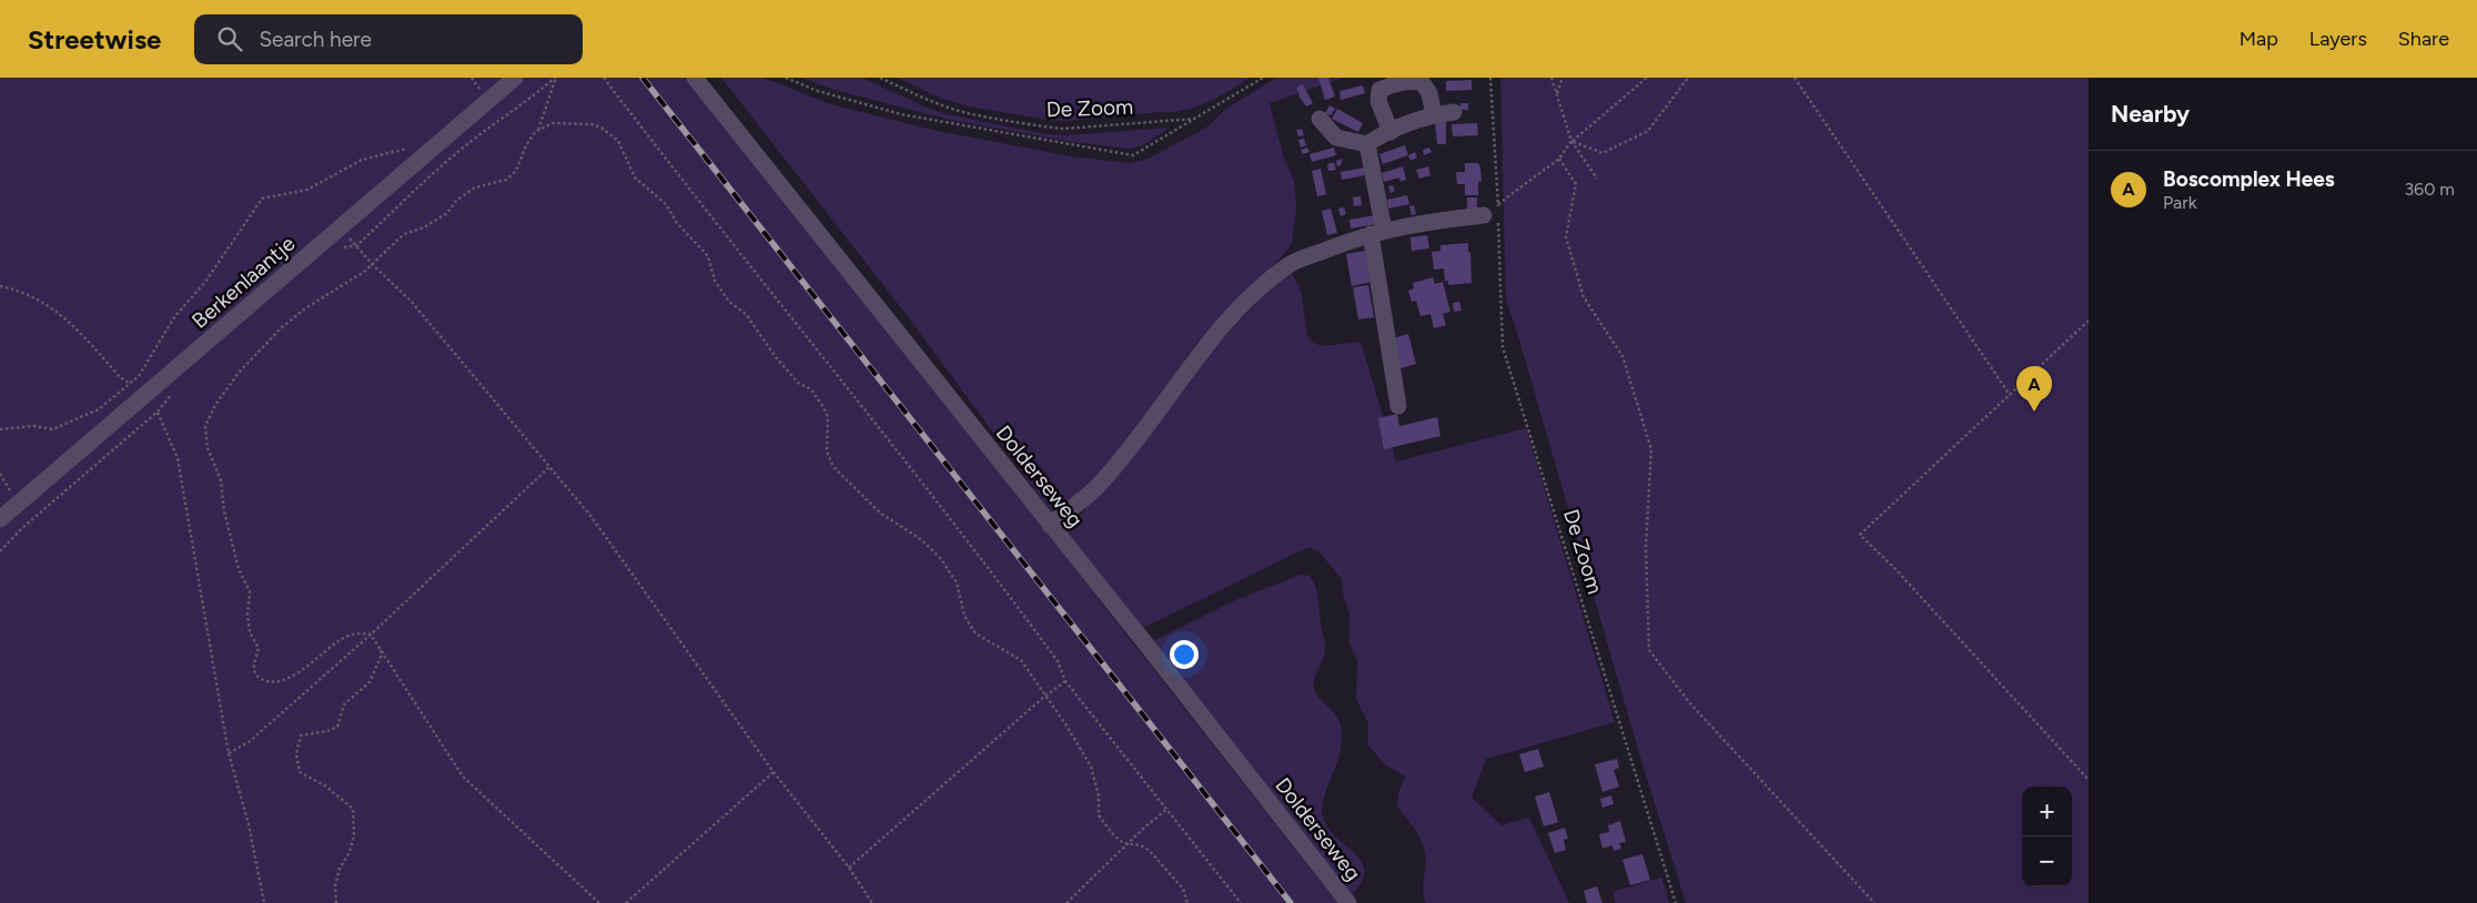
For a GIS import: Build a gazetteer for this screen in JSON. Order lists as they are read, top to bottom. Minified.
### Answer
{"streets":{"street":["Berkenlaantje","Dolderseweg"],"path":["De Zoom"]},"page":{"header":"Streetwise","search":"Search here","nav":["Map","Layers","Share"],"heading":"Nearby","list":[{"mark":"A","name":"Boscomplex Hees","note":"Park","value":"360 m"}],"pins":"A","map_buttons":["+","−"]}}
